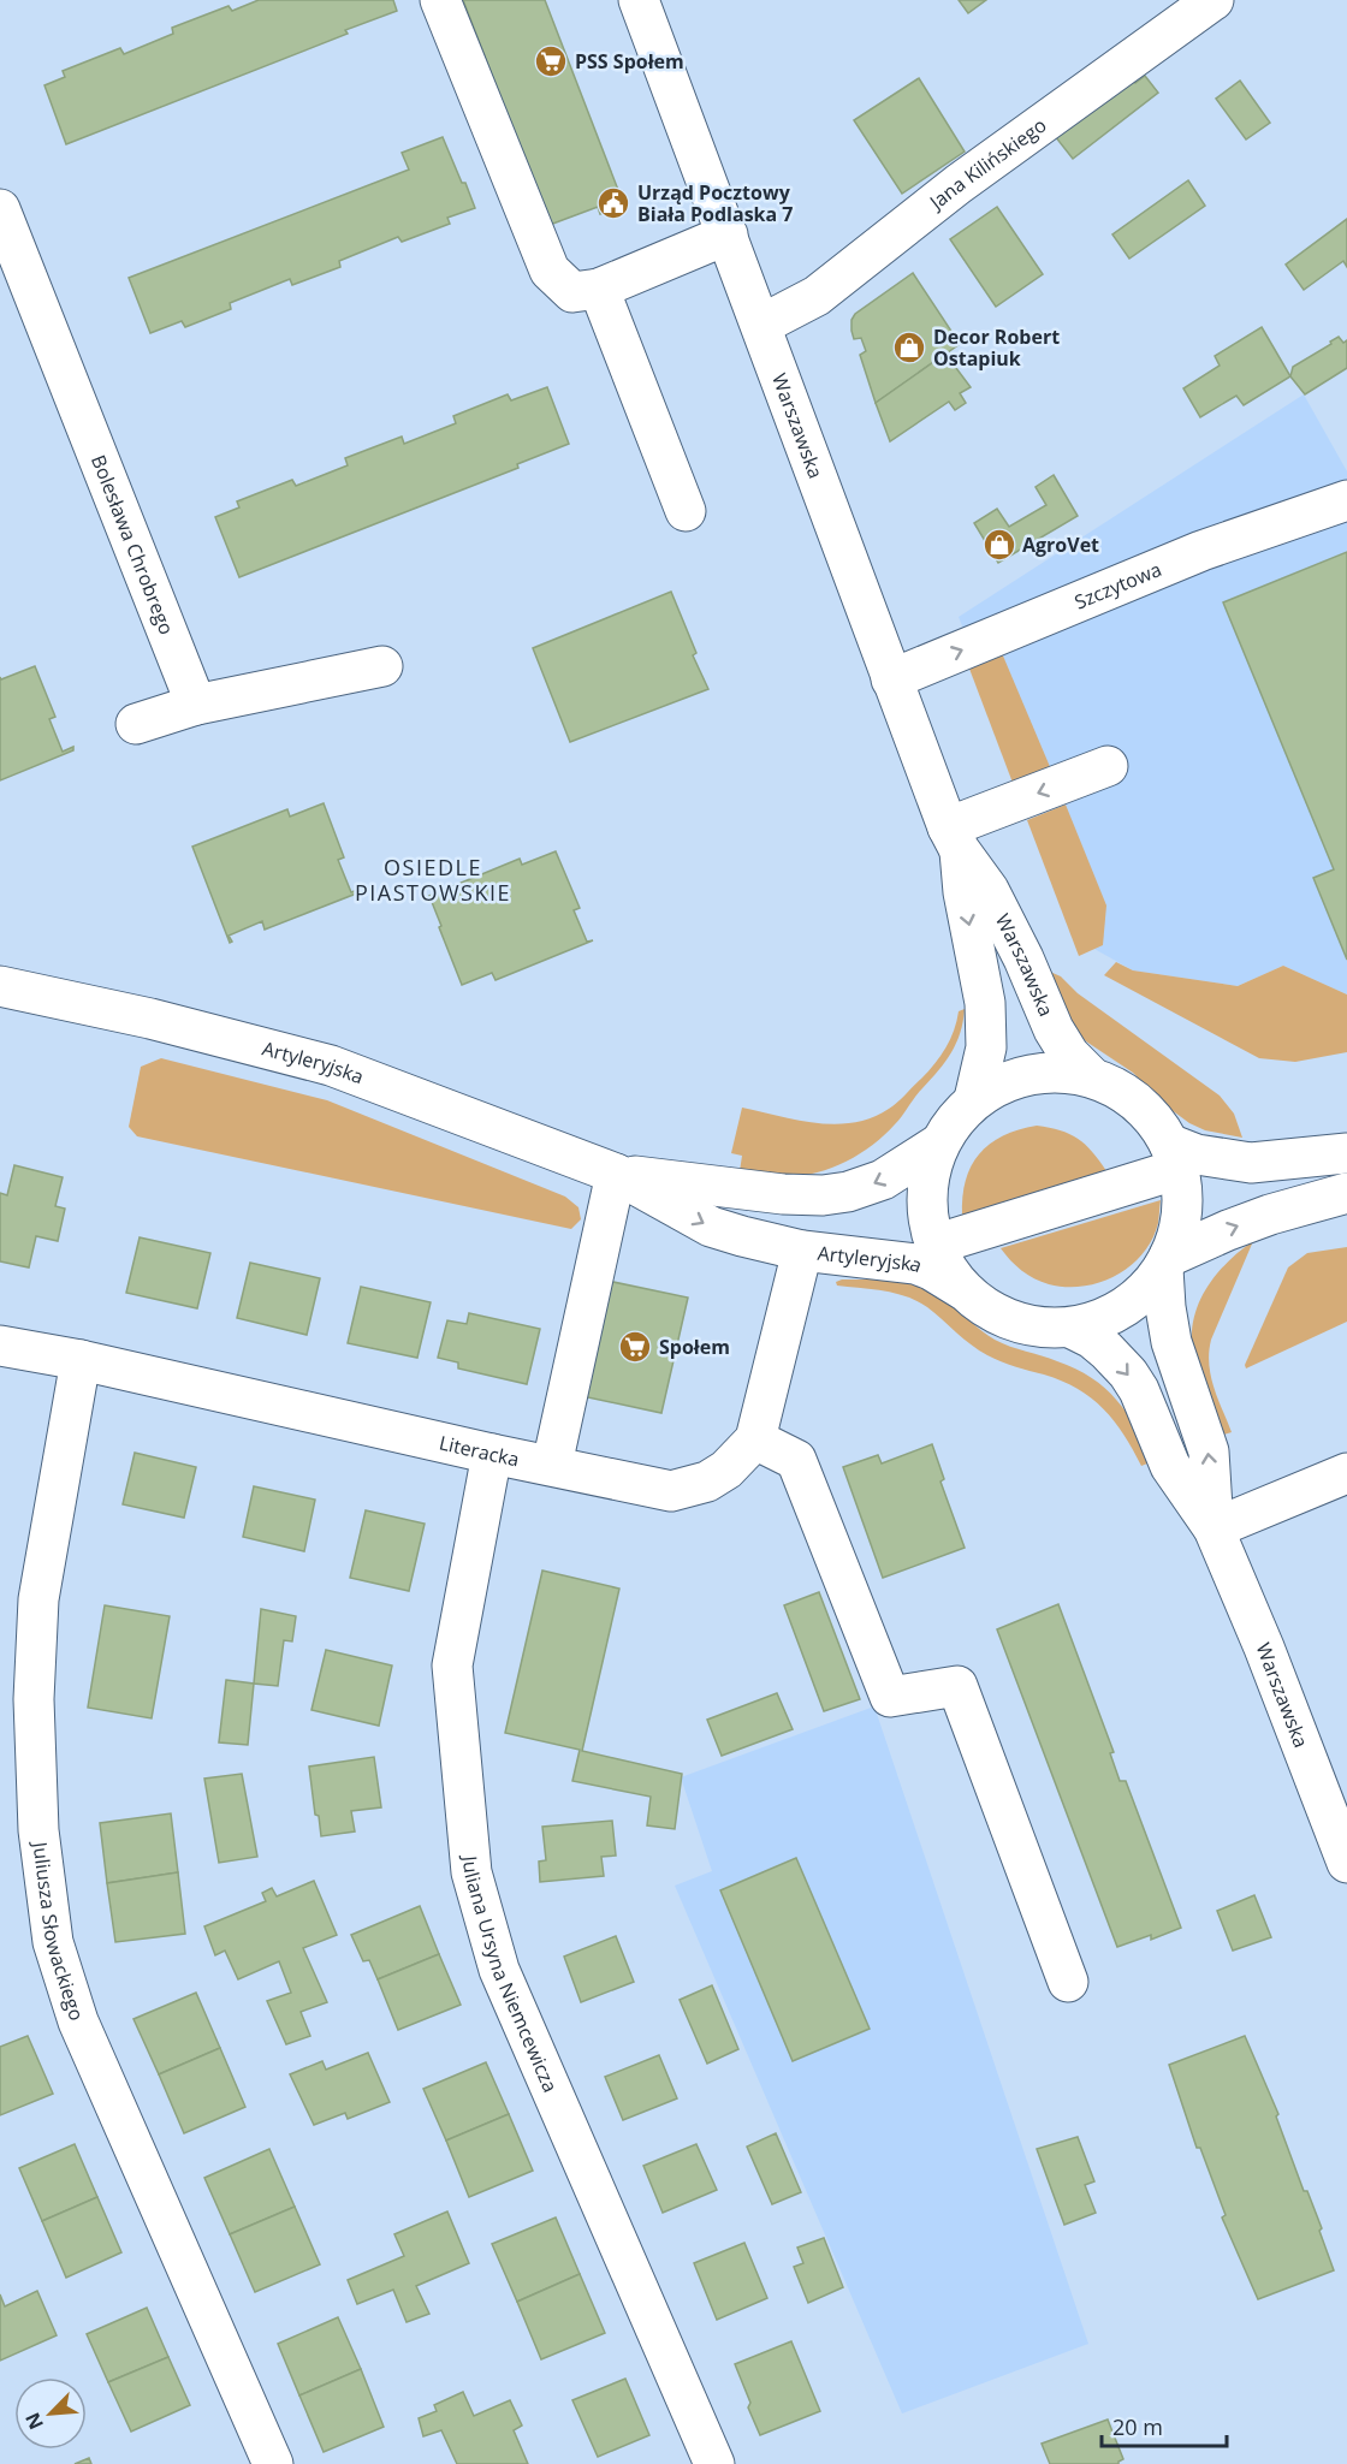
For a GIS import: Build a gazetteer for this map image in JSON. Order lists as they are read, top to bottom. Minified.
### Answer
{"streets":{"street":["Jana Kilińskiego","Warszawska","Bolesława Chrobrego","Szczytowa","Artyleryjska","Literacka","Juliusza Słowackiego","Juliana Ursyna Niemcewicza"]},"crossings":[["Jana Kilińskiego","Warszawska"],["Warszawska","Szczytowa"],["Literacka","Juliusza Słowackiego"],["Literacka","Juliana Ursyna Niemcewicza"]],"districts":["OSIEDLE PIASTOWSKIE"],"places":{"supermarket":["PSS Społem","Społem"],"public building":["Urząd Pocztowy Biała Podlaska 7"],"shop":["Decor Robert Ostapiuk","AgroVet"]},"scale_bar":"20 m","north":"bottom left"}
